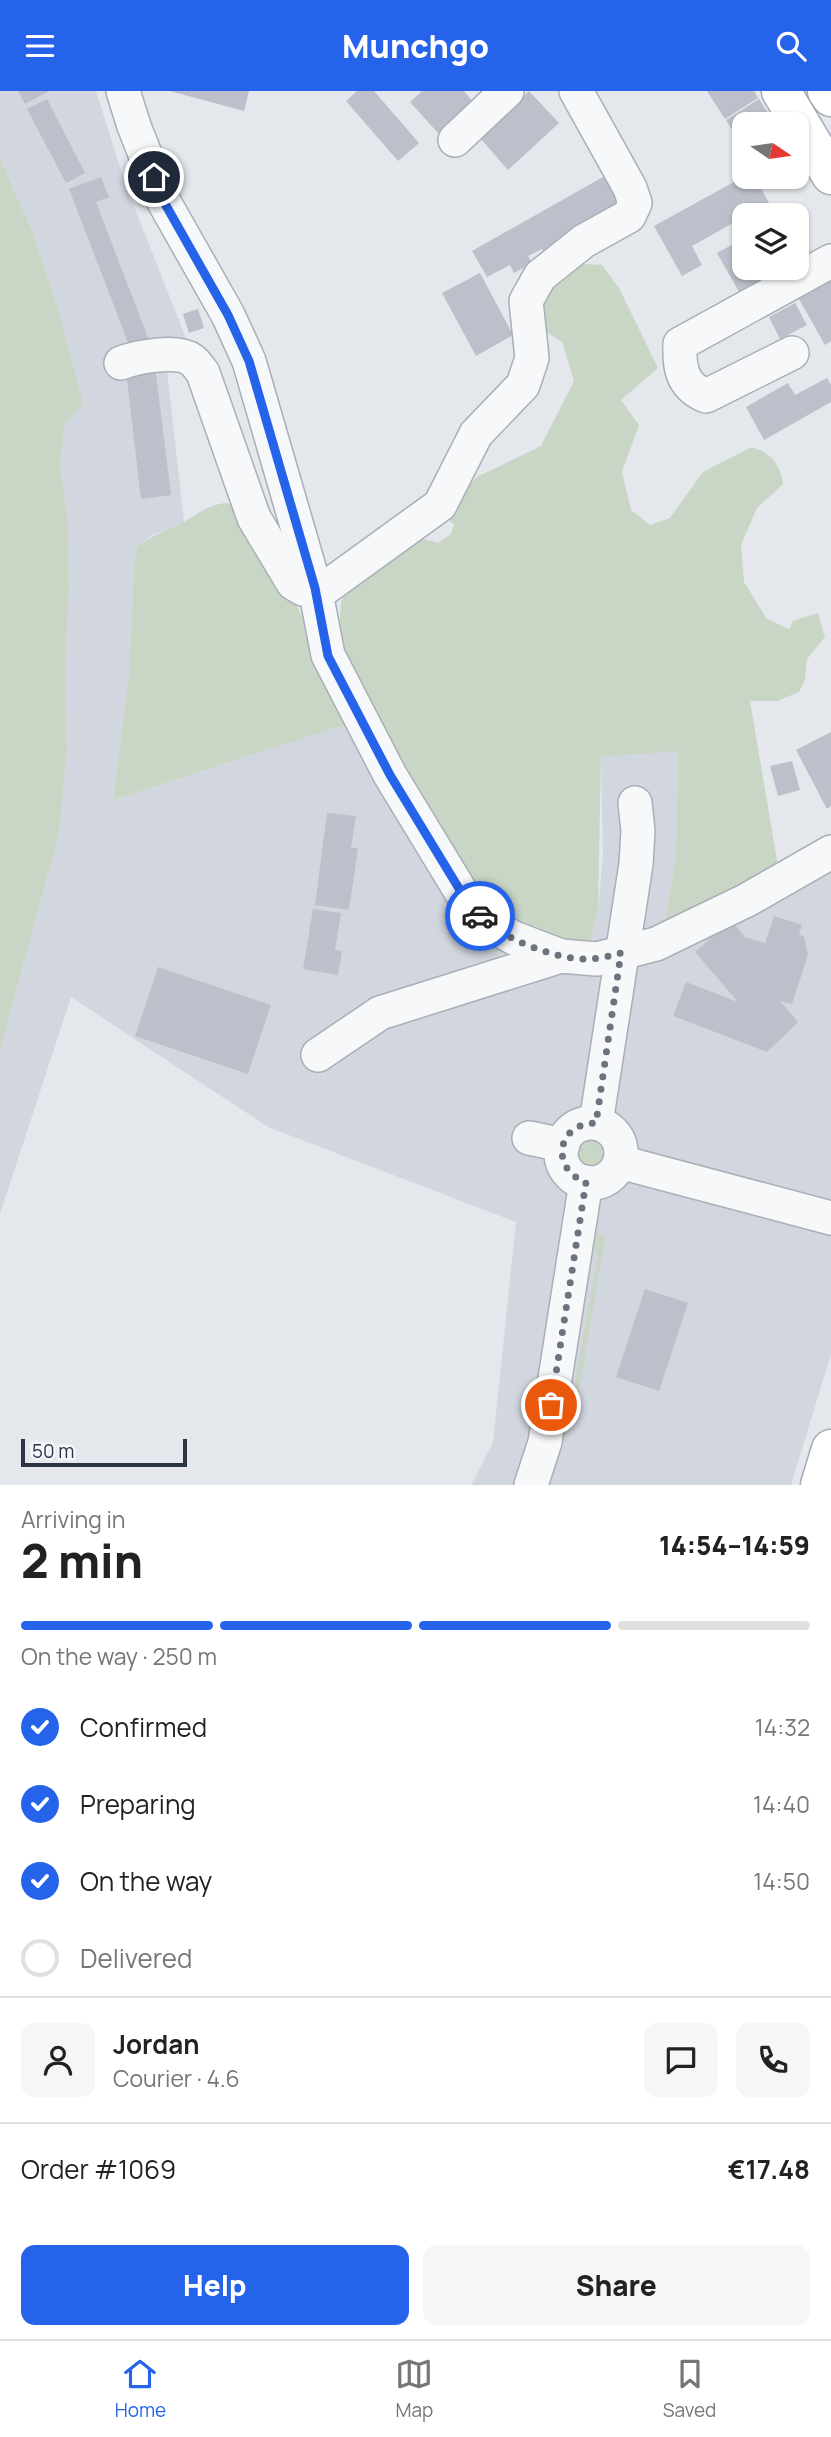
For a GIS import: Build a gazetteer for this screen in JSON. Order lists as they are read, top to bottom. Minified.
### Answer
{"scale_bar":"50 m","north":"right","page":{"header":"Munchgo","scale":"50 m","heading":["2 min","Arriving in","14:54–14:59"],"panel":["Jordan","Courier · 4.6","Order #1069","€17.48"],"bar":"On the way · 250 m","list":[["Confirmed","14:32"],["Preparing","14:40"],["On the way","14:50"],"Delivered"],"buttons":["Help","Share"],"tabs":["Home","Map","Saved"]}}
